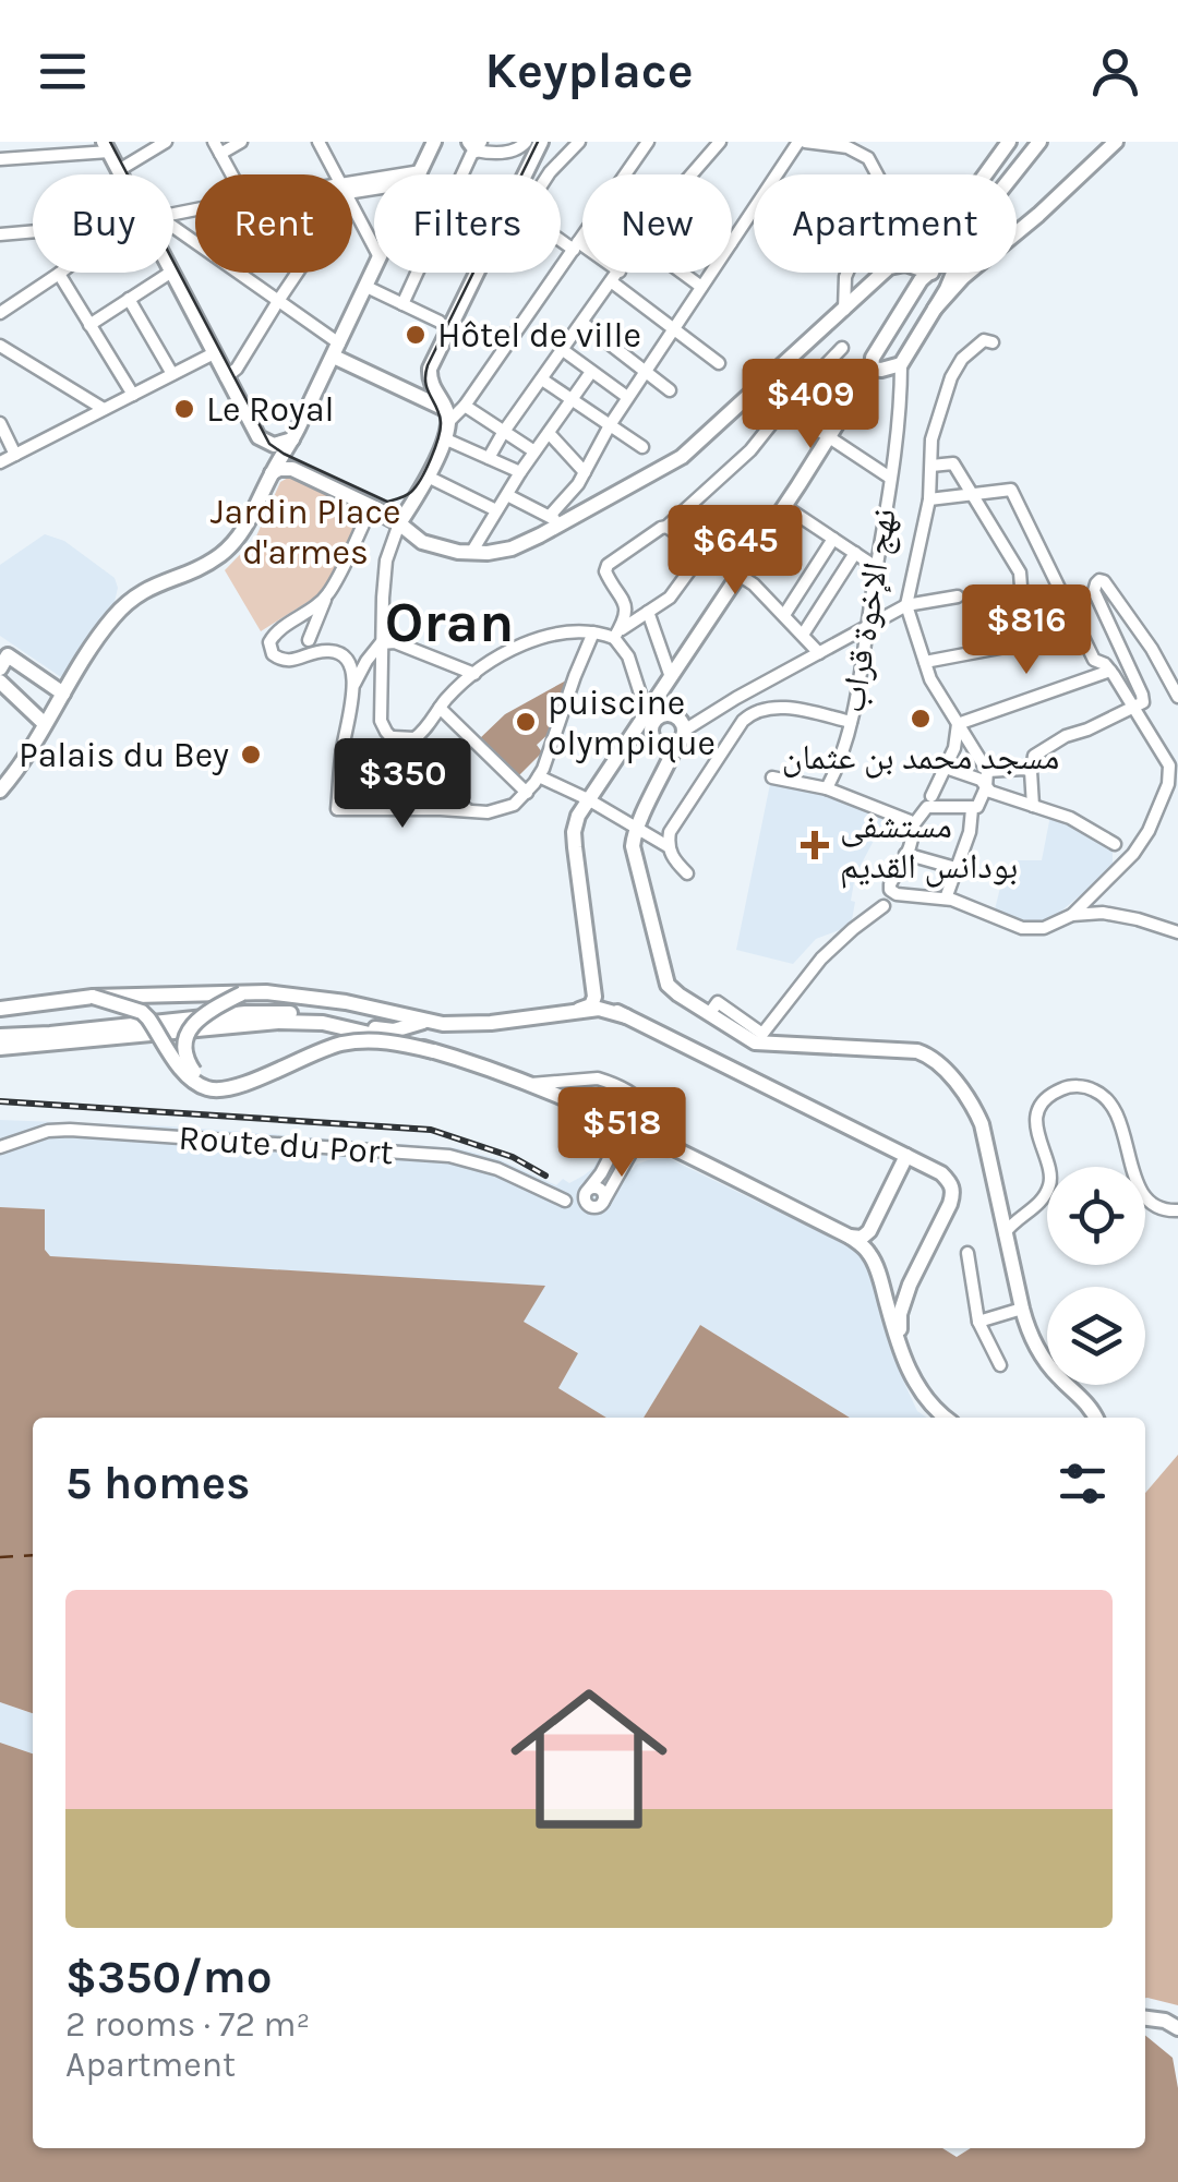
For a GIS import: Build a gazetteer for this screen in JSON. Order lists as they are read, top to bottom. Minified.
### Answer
{"streets":{"street":["نهج الإخوة قراب","Route du Port"]},"districts":["Oran"],"parks":["Jardin Place d'armes"],"places":{"other":["Hôtel de ville","Le Royal","مسجد محمد بن عثمان","puiscine olympique","Palais du Bey"],"health":["مستشفى بودانس القديم"]},"page":{"header":"Keyplace","chip":["Buy","Rent","Filters","New","Apartment"],"price":["$409","$645","$816","$350","$518"],"heading":"5 homes","list":[{"name":"$350/mo","note":"2 rooms · 72 m² · Apartment"}]}}
